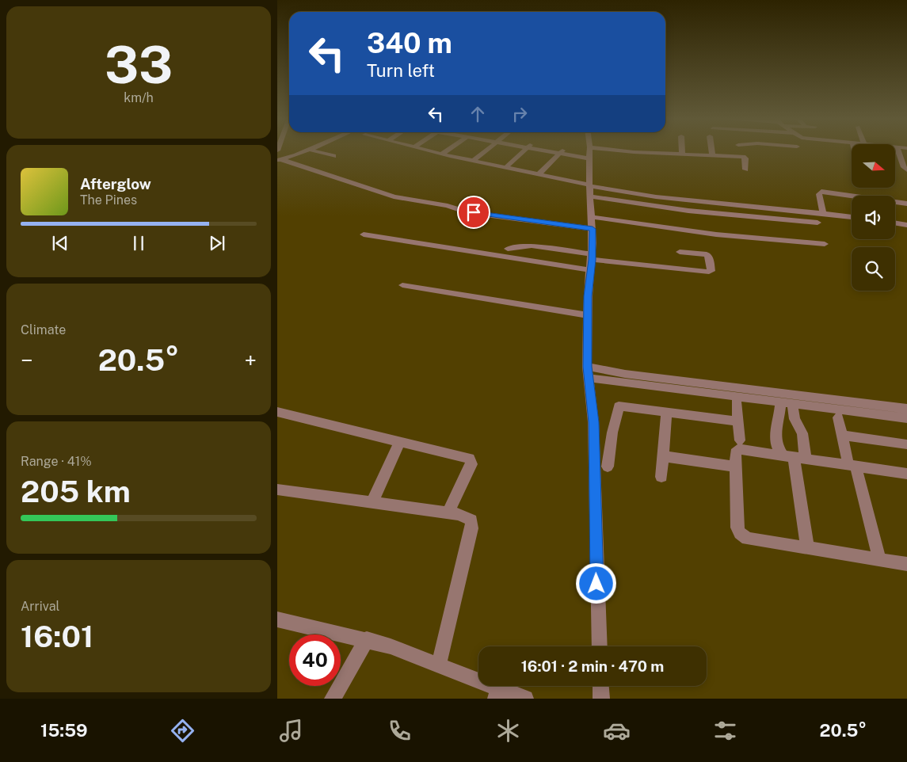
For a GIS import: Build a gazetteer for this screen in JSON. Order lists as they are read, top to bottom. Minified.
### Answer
{"north":"right","page":{"tile":[["33","km/h"],"Climate",["Range · 41%","205 km"],["Arrival","16:01"]],"turn":["340 m","Turn left"],"song":["Afterglow","The Pines"],"heat":["−","20.5°","+"],"limit":"40","trip":"16:01 · 2 min · 470 m","tabs":["15:59","20.5°"]}}
